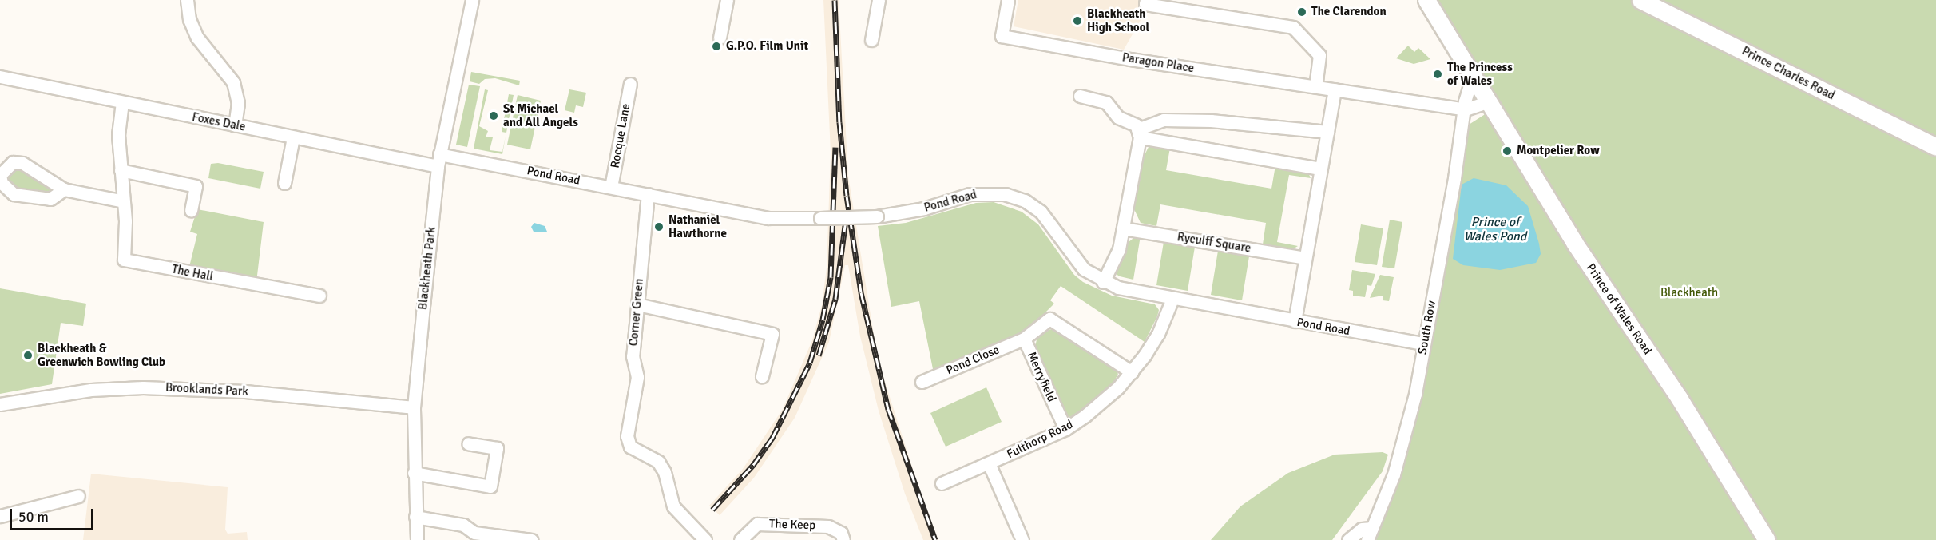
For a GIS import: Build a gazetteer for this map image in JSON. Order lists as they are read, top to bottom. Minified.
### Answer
{"streets":{"main road":["Prince Charles Road","Prince of Wales Road"],"street":["Paragon Place","Foxes Dale","Rocque Lane","Pond Road","Ryculff Square","Blackheath Park","The Hall","Corner Green","South Row","Pond Close","Merryfield","Brooklands Park","Fulthorp Road","The Keep"]},"crossings":[["Paragon Place","South Row"],["Foxes Dale","Pond Road"],["Foxes Dale","Blackheath Park"],["Foxes Dale","The Hall"],["Rocque Lane","Pond Road"],["Pond Road","Blackheath Park"],["Pond Road","Corner Green"],["Pond Road","South Row"],["Pond Road","Fulthorp Road"],["Blackheath Park","Brooklands Park"],["Prince of Wales Road","South Row"],["Pond Close","Merryfield"],["Merryfield","Fulthorp Road"]],"water":["Prince of Wales Pond"],"parks":["Blackheath"],"places":["The Clarendon","Blackheath High School","G.P.O. Film Unit","The Princess of Wales","St Michael and All Angels","Montpelier Row","Nathaniel Hawthorne","Blackheath & Greenwich Bowling Club"],"scale_bar":"50 m"}
